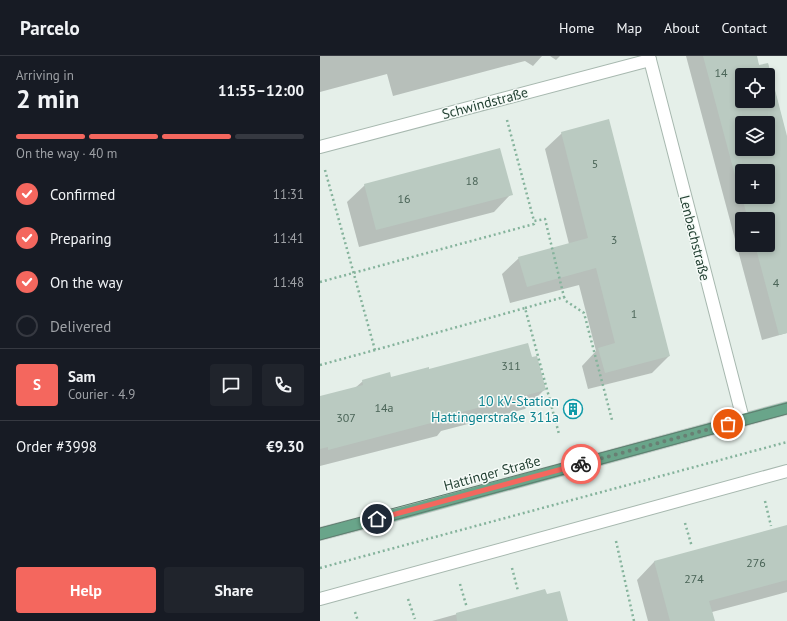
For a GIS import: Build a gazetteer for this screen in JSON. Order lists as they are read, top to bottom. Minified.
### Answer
{"streets":{"main road":["Hattinger Straße"],"street":["Schwindstraße","Lenbachstraße"]},"crossings":[["Schwindstraße","Lenbachstraße"],["Lenbachstraße","Hattinger Straße"]],"places":{"building":["10 kV-Station Hattingerstraße 311a"]},"house_numbers":["14","5","18","16","3","4","1","311","14a","307","276","274"],"page":{"header":"Parcelo","nav":["Home","Map","About","Contact"],"heading":["2 min","Arriving in","11:55–12:00"],"panel":["Sam","Courier · 4.9","Order #3998","€9.30"],"map_buttons":["+","−"],"bar":"On the way · 40 m","list":[["Confirmed","11:31"],["Preparing","11:41"],["On the way","11:48"],"Delivered"],"round":"S","buttons":["Help","Share"]}}
